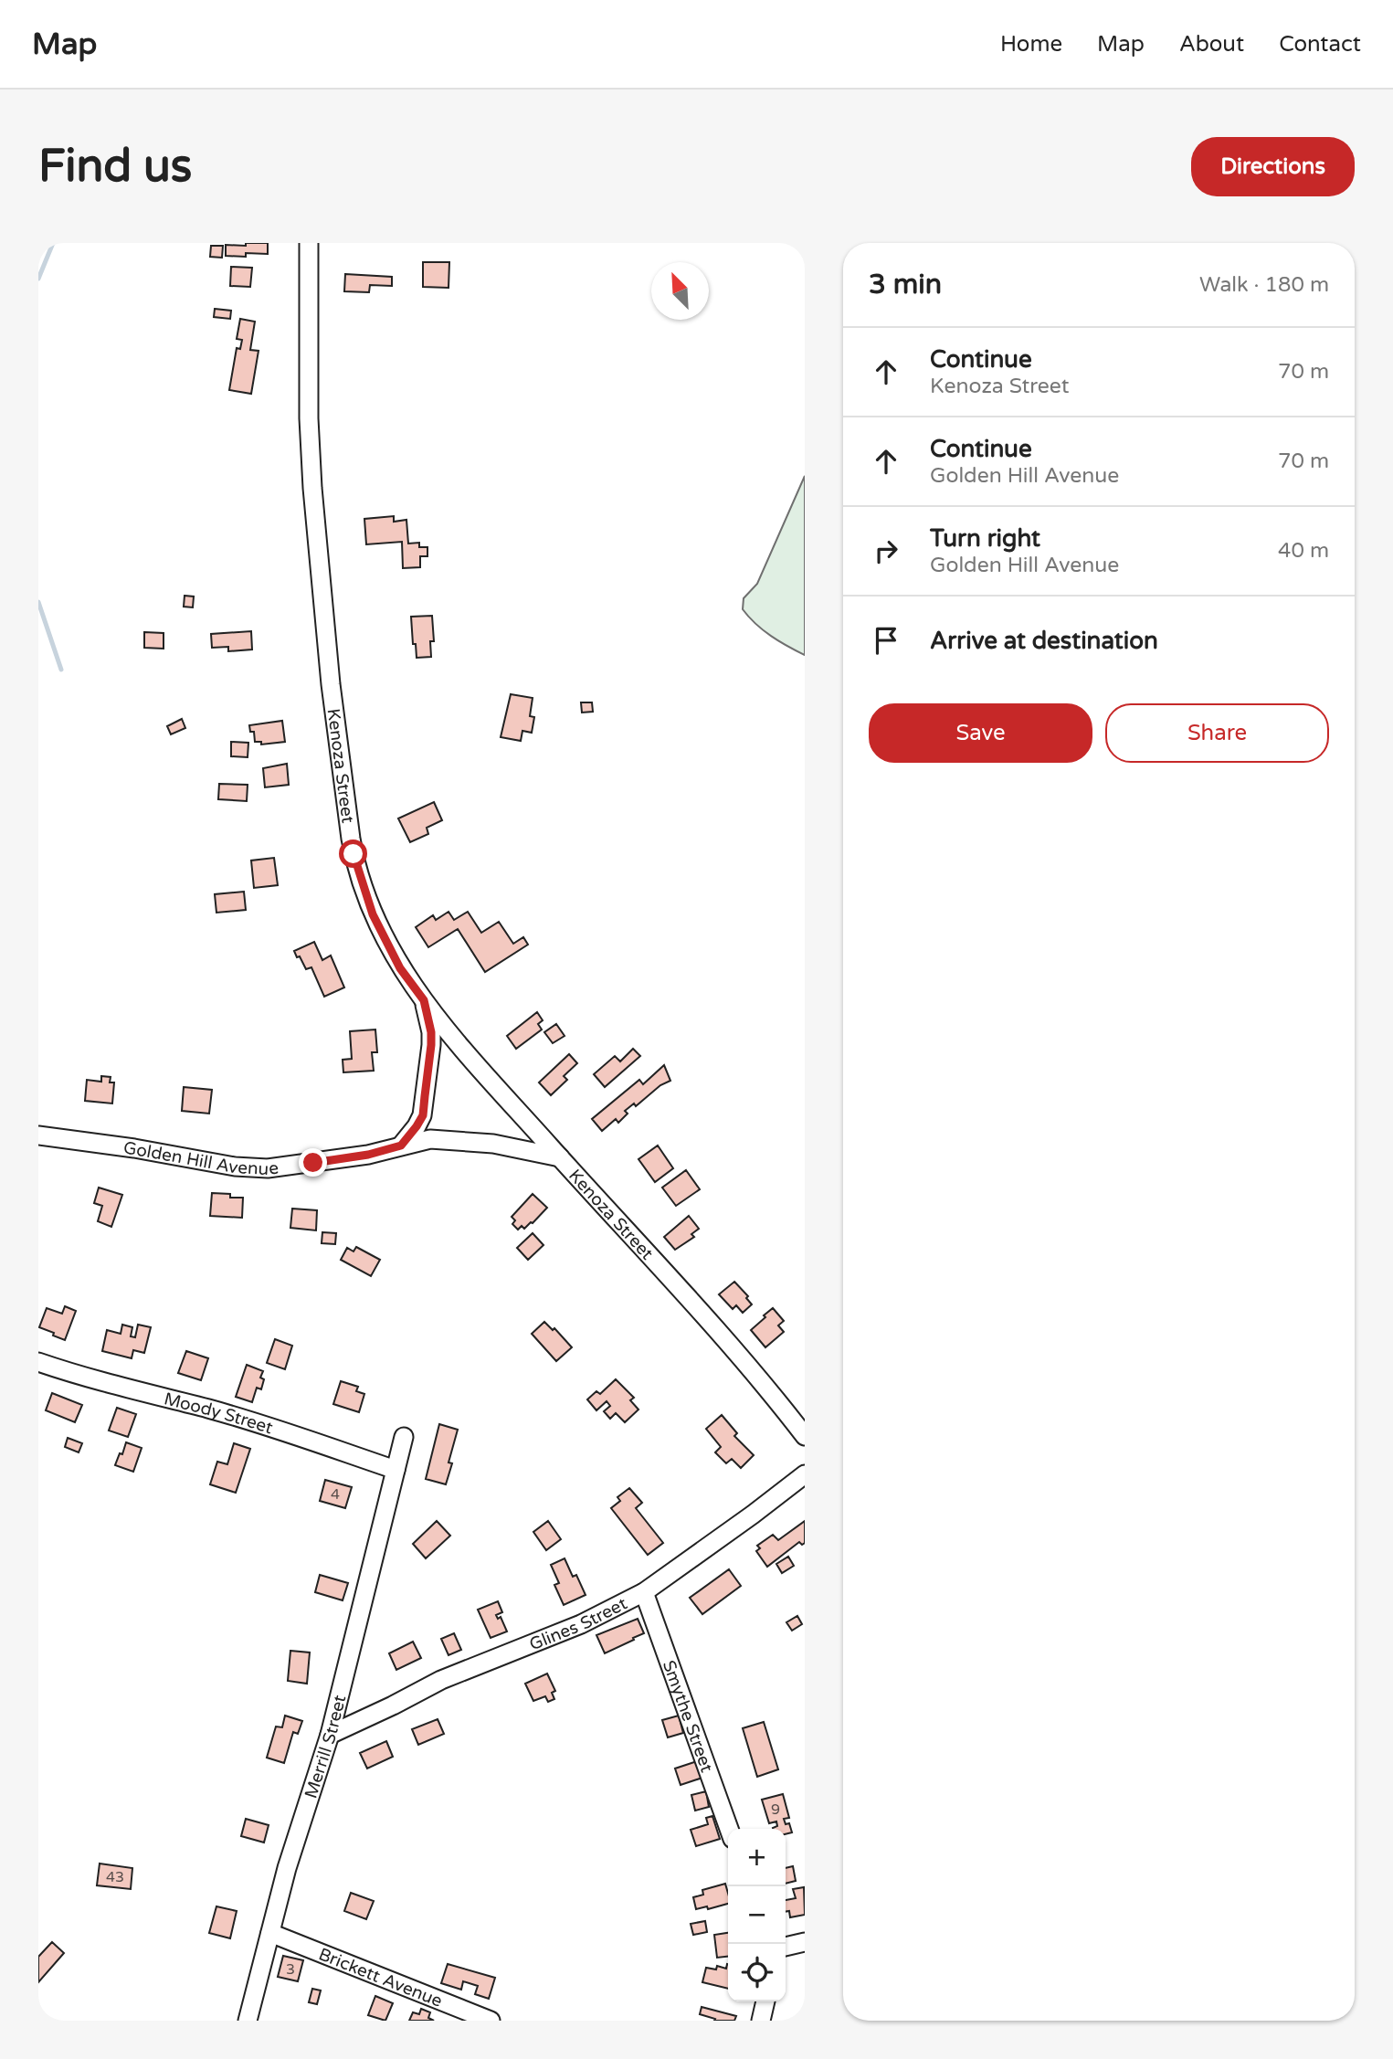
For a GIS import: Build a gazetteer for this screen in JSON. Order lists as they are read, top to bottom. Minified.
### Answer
{"streets":{"street":["Kenoza Street","Golden Hill Avenue","Moody Street","Glines Street","Smythe Street","Merrill Street","Brickett Avenue"]},"crossings":[["Kenoza Street","Golden Hill Avenue"],["Moody Street","Merrill Street"],["Glines Street","Smythe Street"],["Glines Street","Merrill Street"],["Merrill Street","Brickett Avenue"]],"house_numbers":["4","9","43","3"],"north":"top left","page":{"header":"Map","nav":["Home","Map","About","Contact"],"buttons":["Directions",["Save","Share"]],"title":"Find us","heading":["3 min","Walk · 180 m"],"list":[["Continue","Kenoza Street","70 m"],["Continue","Golden Hill Avenue","70 m"],["Turn right","Golden Hill Avenue","40 m"],"Arrive at destination"],"map_buttons":["+","−"]}}
